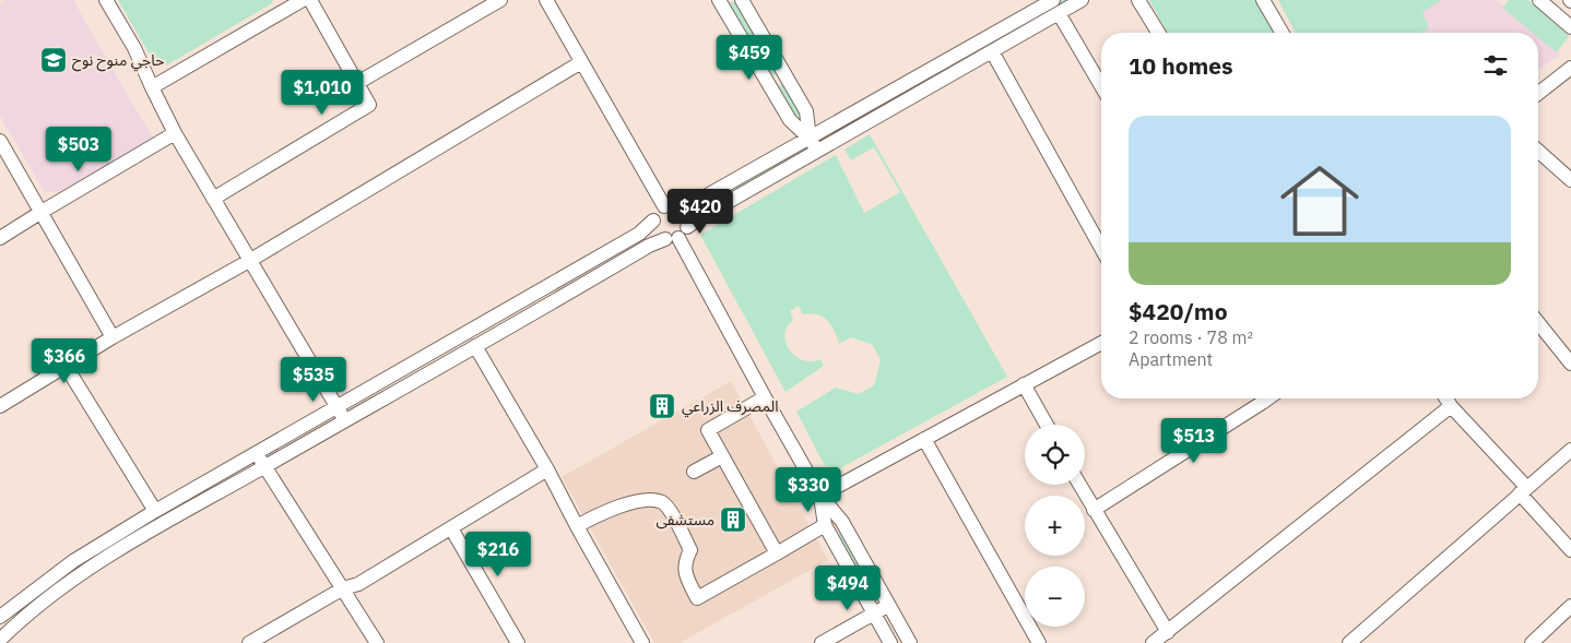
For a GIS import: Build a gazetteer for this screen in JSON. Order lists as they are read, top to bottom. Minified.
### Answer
{"places":{"school or university":["حاجي منوح نوح"],"building":["المصرف الزراعي","مستشفى"]},"page":{"heading":"10 homes","price":["$459","$1,010","$503","$420","$366","$535","$513","$330","$216","$494"],"list":[{"name":"$420/mo","note":"2 rooms · 78 m² · Apartment"}],"map_buttons":["+","−"]}}
